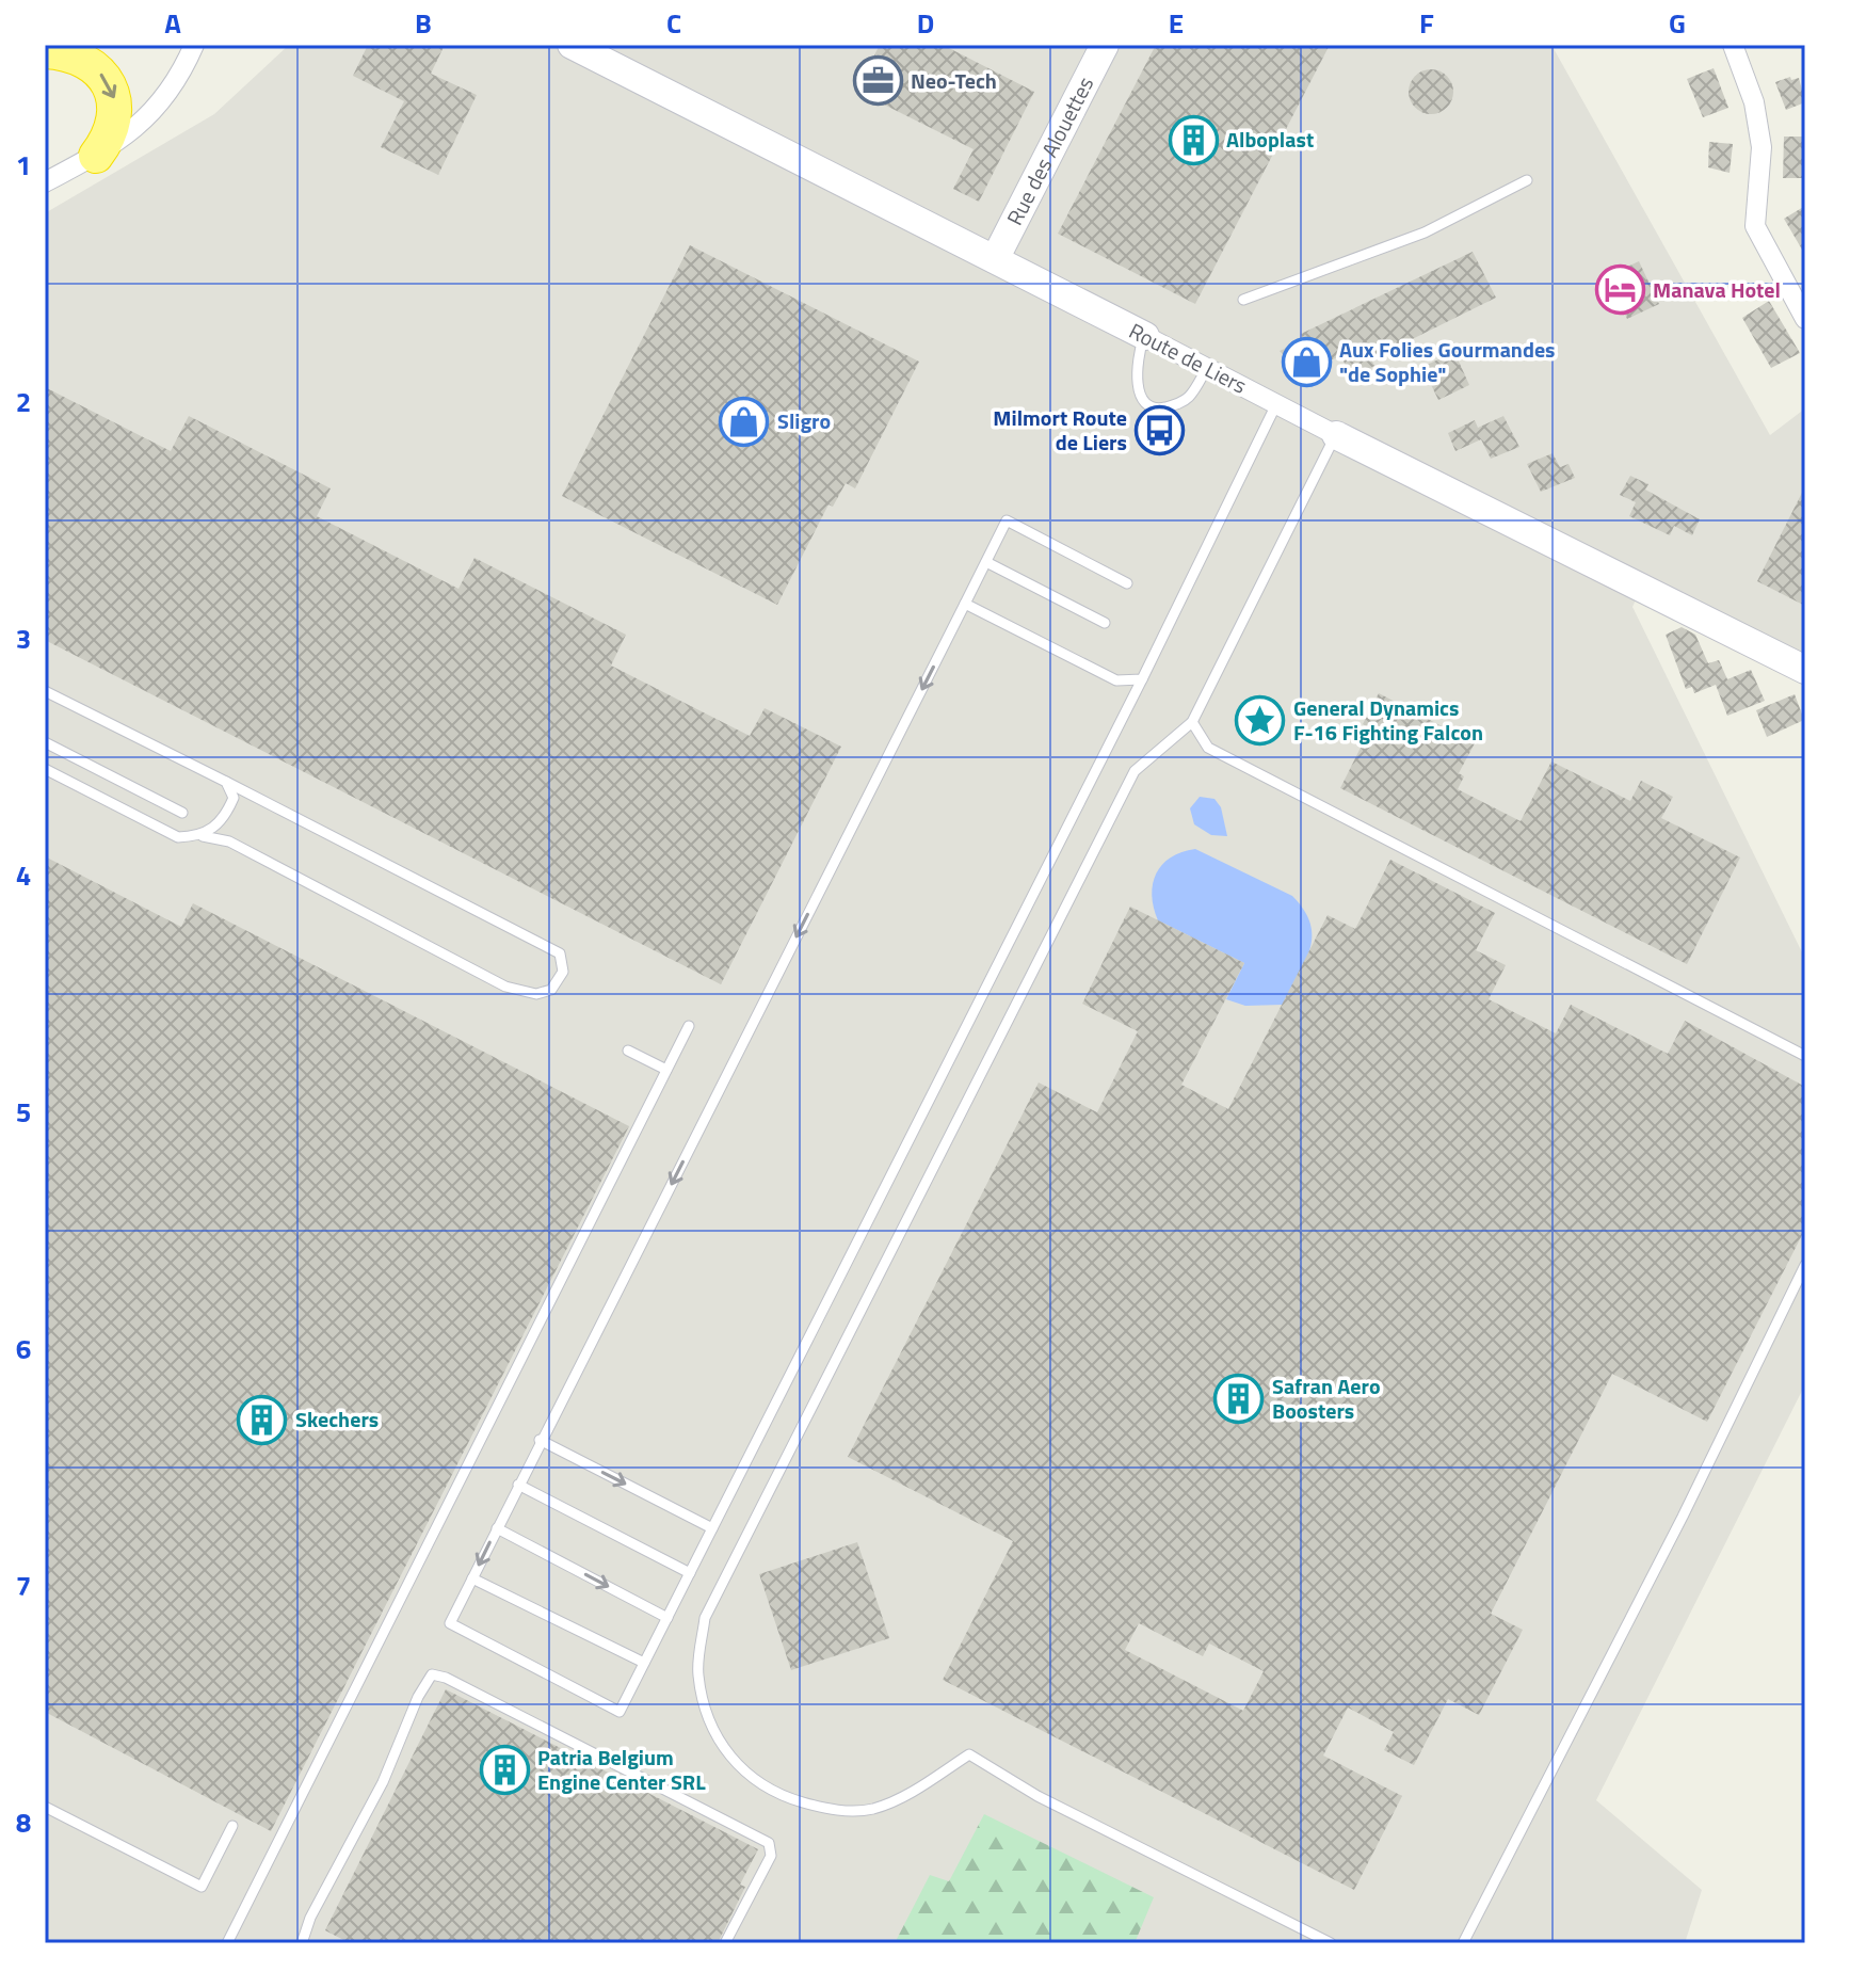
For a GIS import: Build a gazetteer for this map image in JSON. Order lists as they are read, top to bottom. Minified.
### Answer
{"streets":{"street":["Rue des Alouettes","Route de Liers"]},"crossings":[["Rue des Alouettes","Route de Liers"]],"places":{"office":["Neo-Tech"],"building":["Alboplast","Safran Aero Boosters","Skechers","Patria Belgium Engine Center SRL"],"hotel":["Manava Hotel"],"shop":["Aux Folies Gourmandes \"de Sophie\"","Sligro"],"bus stop":["Milmort Route de Liers"],"place":["General Dynamics F-16 Fighting Falcon"]},"grid":{"columns":["A","B","C","D","E","F","G"],"rows":["1","2","3","4","5","6","7","8"]}}
